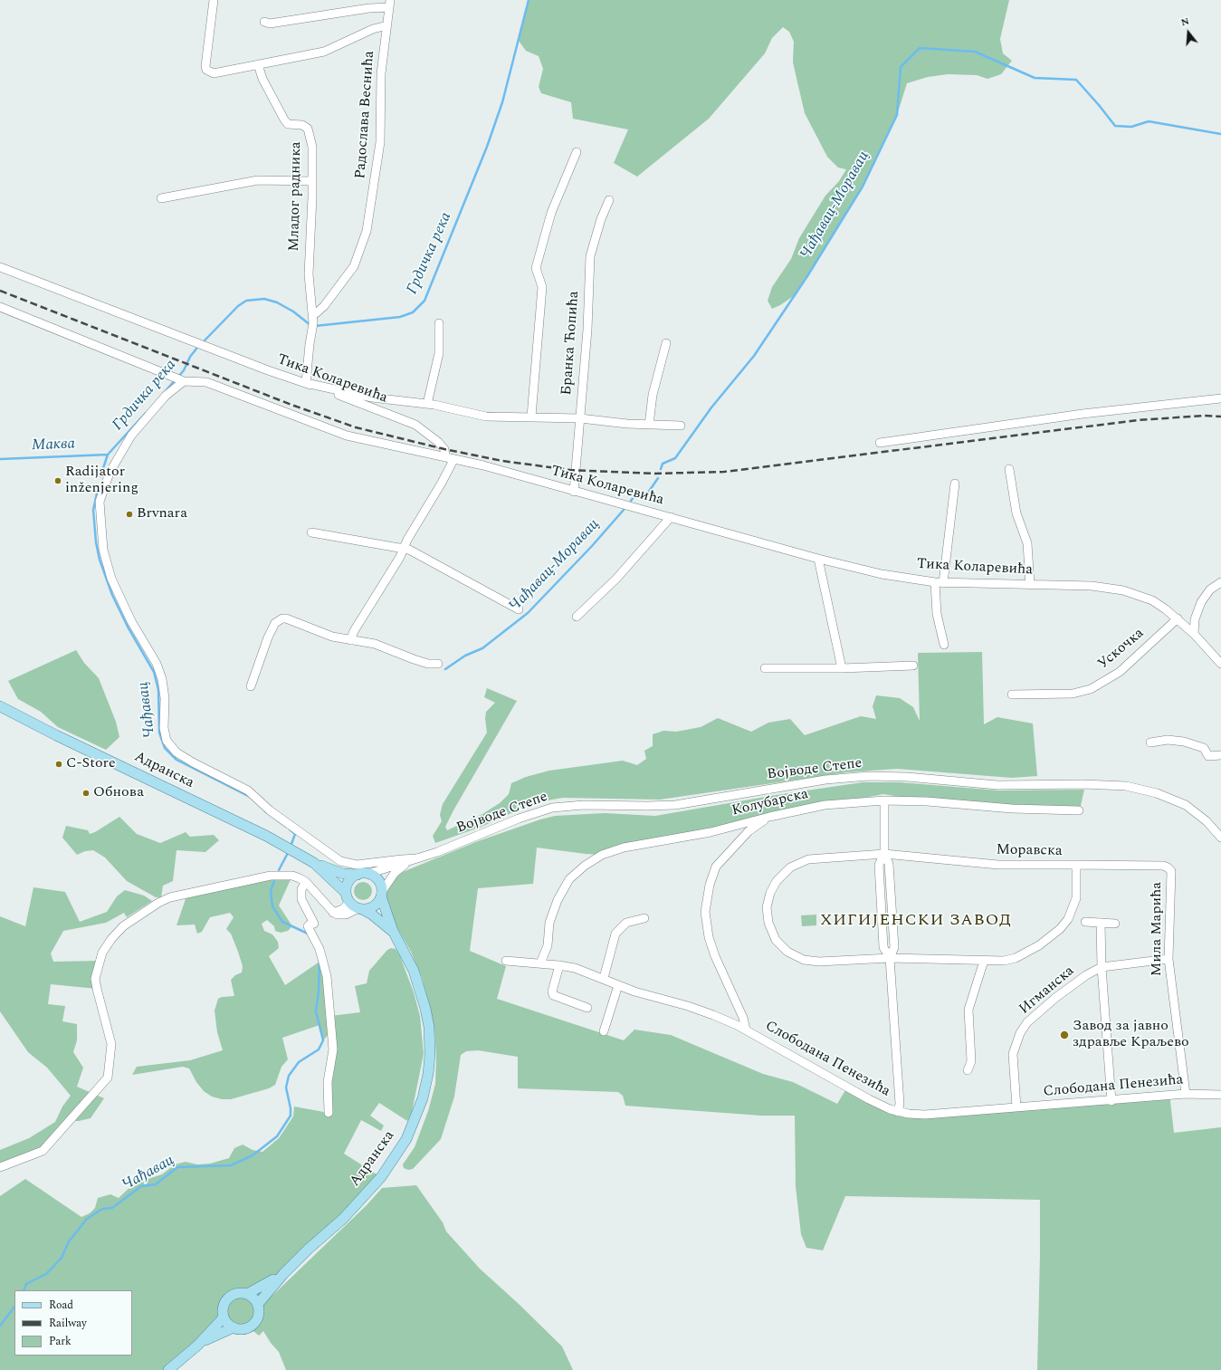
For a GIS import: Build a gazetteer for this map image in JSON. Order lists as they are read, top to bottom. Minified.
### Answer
{"streets":{"main road":["Адранска"],"street":["Радослава Веснића","Младог радника","Бранка Ћопића","Тика Коларевића","Ускочка","Војводе Степе","Колубарска","Моравска","Мила Марића","Игманска","Слободана Пенезића"]},"crossings":[["Радослава Веснића","Младог радника"],["Младог радника","Тика Коларевића"],["Бранка Ћопића","Тика Коларевића"],["Тика Коларевића","Ускочка"],["Војводе Степе","Адранска"],["Колубарска","Слободана Пенезића"],["Моравска","Мила Марића"],["Мила Марића","Игманска"],["Мила Марића","Слободана Пенезића"],["Игманска","Слободана Пенезића"]],"districts":["ХИГИЈЕНСКИ ЗАВОД"],"water":["Чађавац-Моравац","Грдичка река","Маква","Чађавац"],"places":["Radijator inženjering","Brvnara","C-Store","Обнова","Завод за јавно здравље Краљево"],"legend":["Road","Railway","Park"],"north":"top"}
